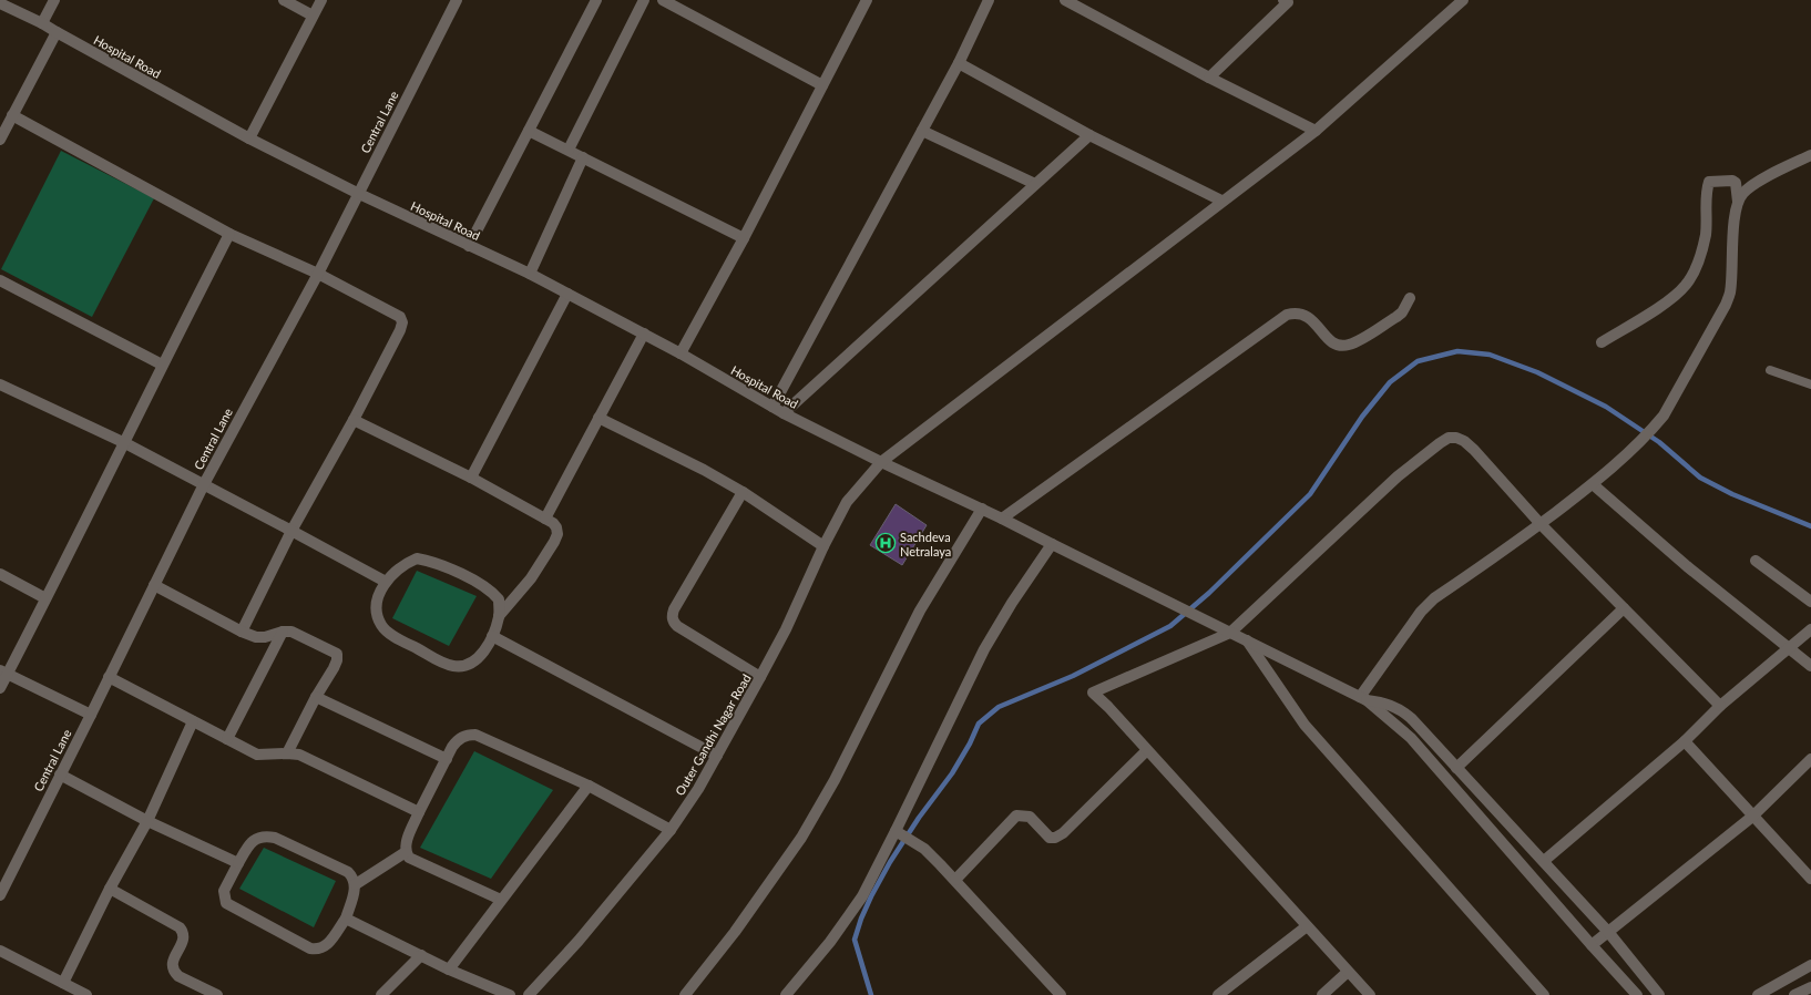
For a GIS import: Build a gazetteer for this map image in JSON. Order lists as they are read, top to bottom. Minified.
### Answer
{"streets":{"street":["Hospital Road","Central Lane","Outer Gandhi Nagar Road"]},"crossings":[["Hospital Road","Central Lane"],["Hospital Road","Outer Gandhi Nagar Road"]],"places":{"hospital":["Sachdeva Netralaya"]}}
